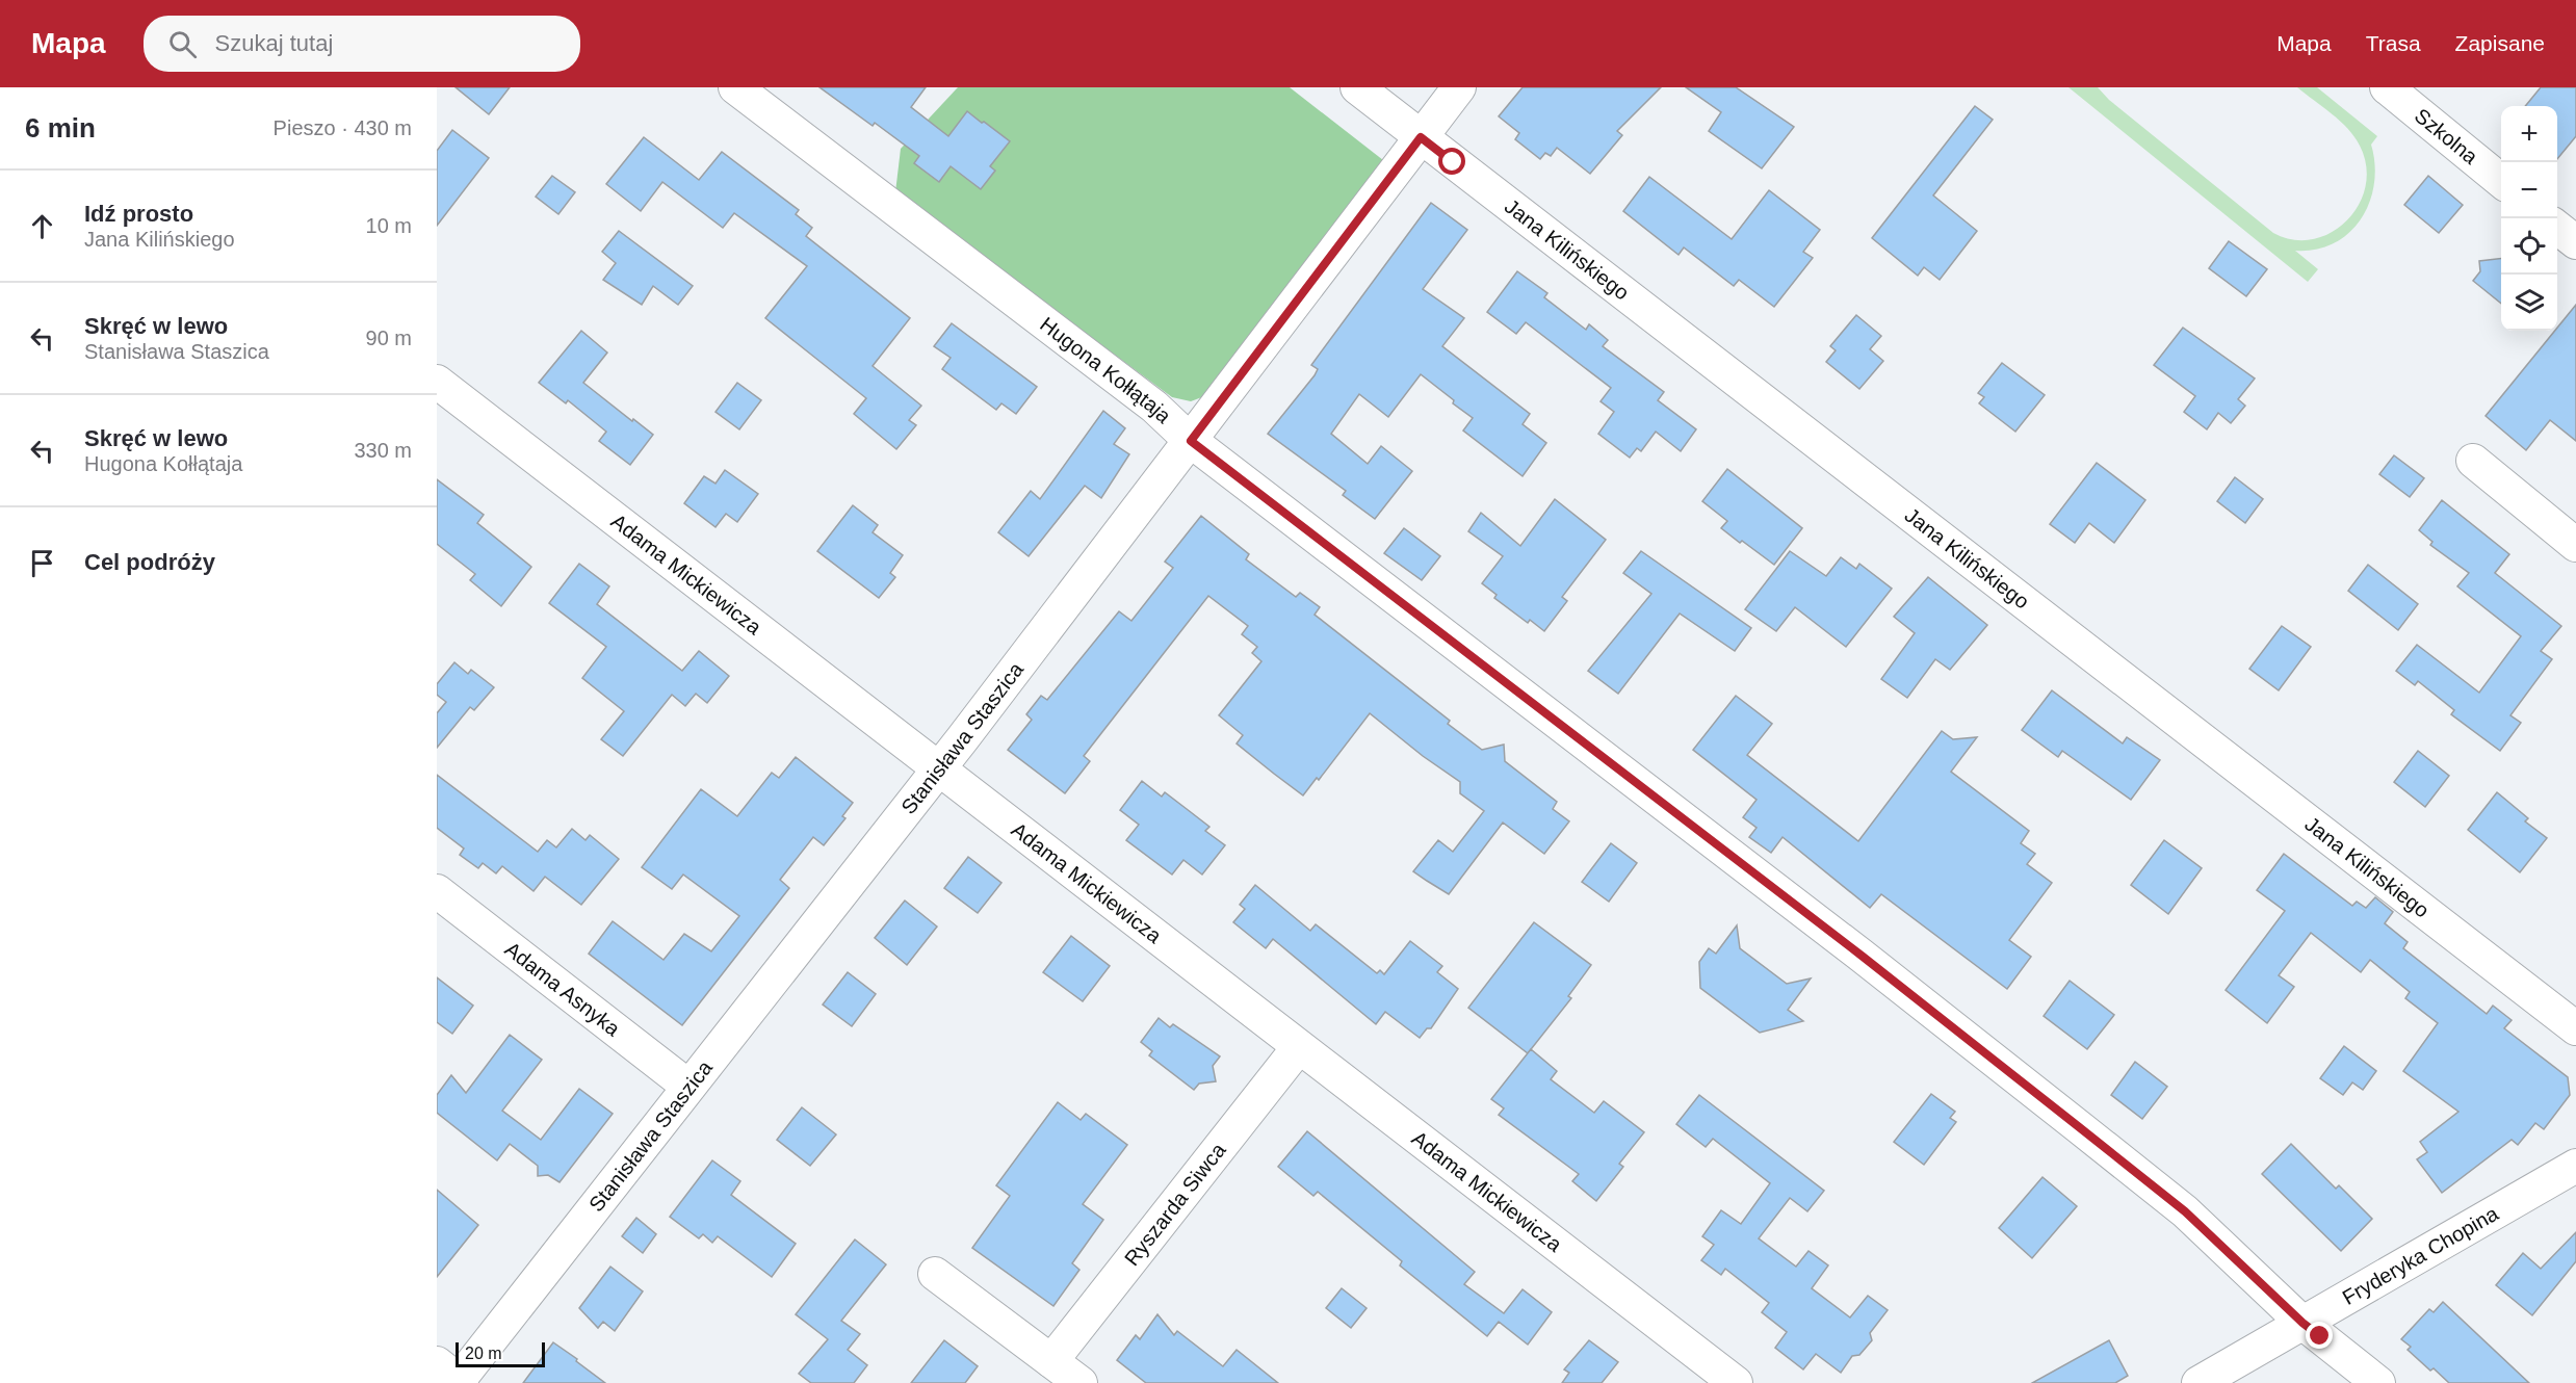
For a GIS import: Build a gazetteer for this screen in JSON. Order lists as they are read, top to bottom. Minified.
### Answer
{"streets":{"street":["Szkolna","Jana Kilińskiego","Hugona Kołłątaja","Adama Mickiewicza","Stanisława Staszica","Adama Asnyka","Ryszarda Siwca","Fryderyka Chopina"]},"crossings":[["Jana Kilińskiego","Stanisława Staszica"],["Hugona Kołłątaja","Stanisława Staszica"],["Hugona Kołłątaja","Fryderyka Chopina"],["Adama Mickiewicza","Stanisława Staszica"],["Adama Mickiewicza","Ryszarda Siwca"],["Stanisława Staszica","Adama Asnyka"]],"scale_bar":"20 m","page":{"header":"Mapa","search":"Szukaj tutaj","nav":["Mapa","Trasa","Zapisane"],"heading":["6 min","Pieszo · 430 m"],"map_buttons":["+","−"],"list":[["Idź prosto","Jana Kilińskiego","10 m"],["Skręć w lewo","Stanisława Staszica","90 m"],["Skręć w lewo","Hugona Kołłątaja","330 m"],"Cel podróży"],"scale":"20 m"}}
